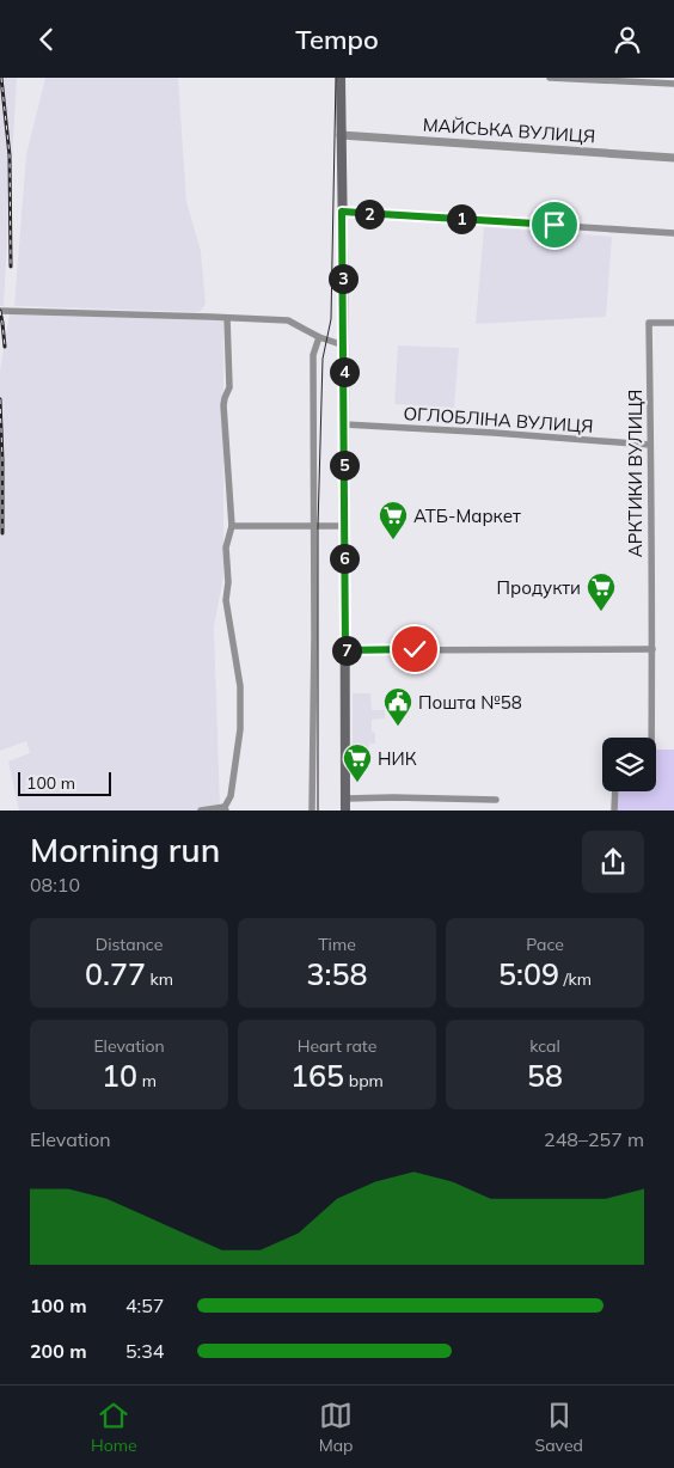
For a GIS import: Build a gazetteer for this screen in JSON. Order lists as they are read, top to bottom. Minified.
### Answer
{"streets":{"street":["МАЙСЬКА ВУЛИЦЯ","ОГЛОБЛІНА ВУЛИЦЯ","АРКТИКИ ВУЛИЦЯ"]},"crossings":[["ОГЛОБЛІНА ВУЛИЦЯ","АРКТИКИ ВУЛИЦЯ"]],"places":{"supermarket":["АТБ-Маркет","Продукти","НИК"],"public building":["Пошта №58"]},"scale_bar":"100 m","page":{"header":"Tempo","pins":["2","1","3","4","5","6","7"],"scale":"100 m","heading":["Morning run","08:10"],"stats":[["Distance","0.77 km"],["Time","3:58"],["Pace","5:09 /km"],["Elevation","10 m"],["Heart rate","165 bpm"],["kcal","58"]],"chart":["Elevation","248–257 m"],"list":[{"name":"100 m","note":"4:57"},{"name":"200 m","note":"5:34"}],"tabs":["Home","Map","Saved"]}}
